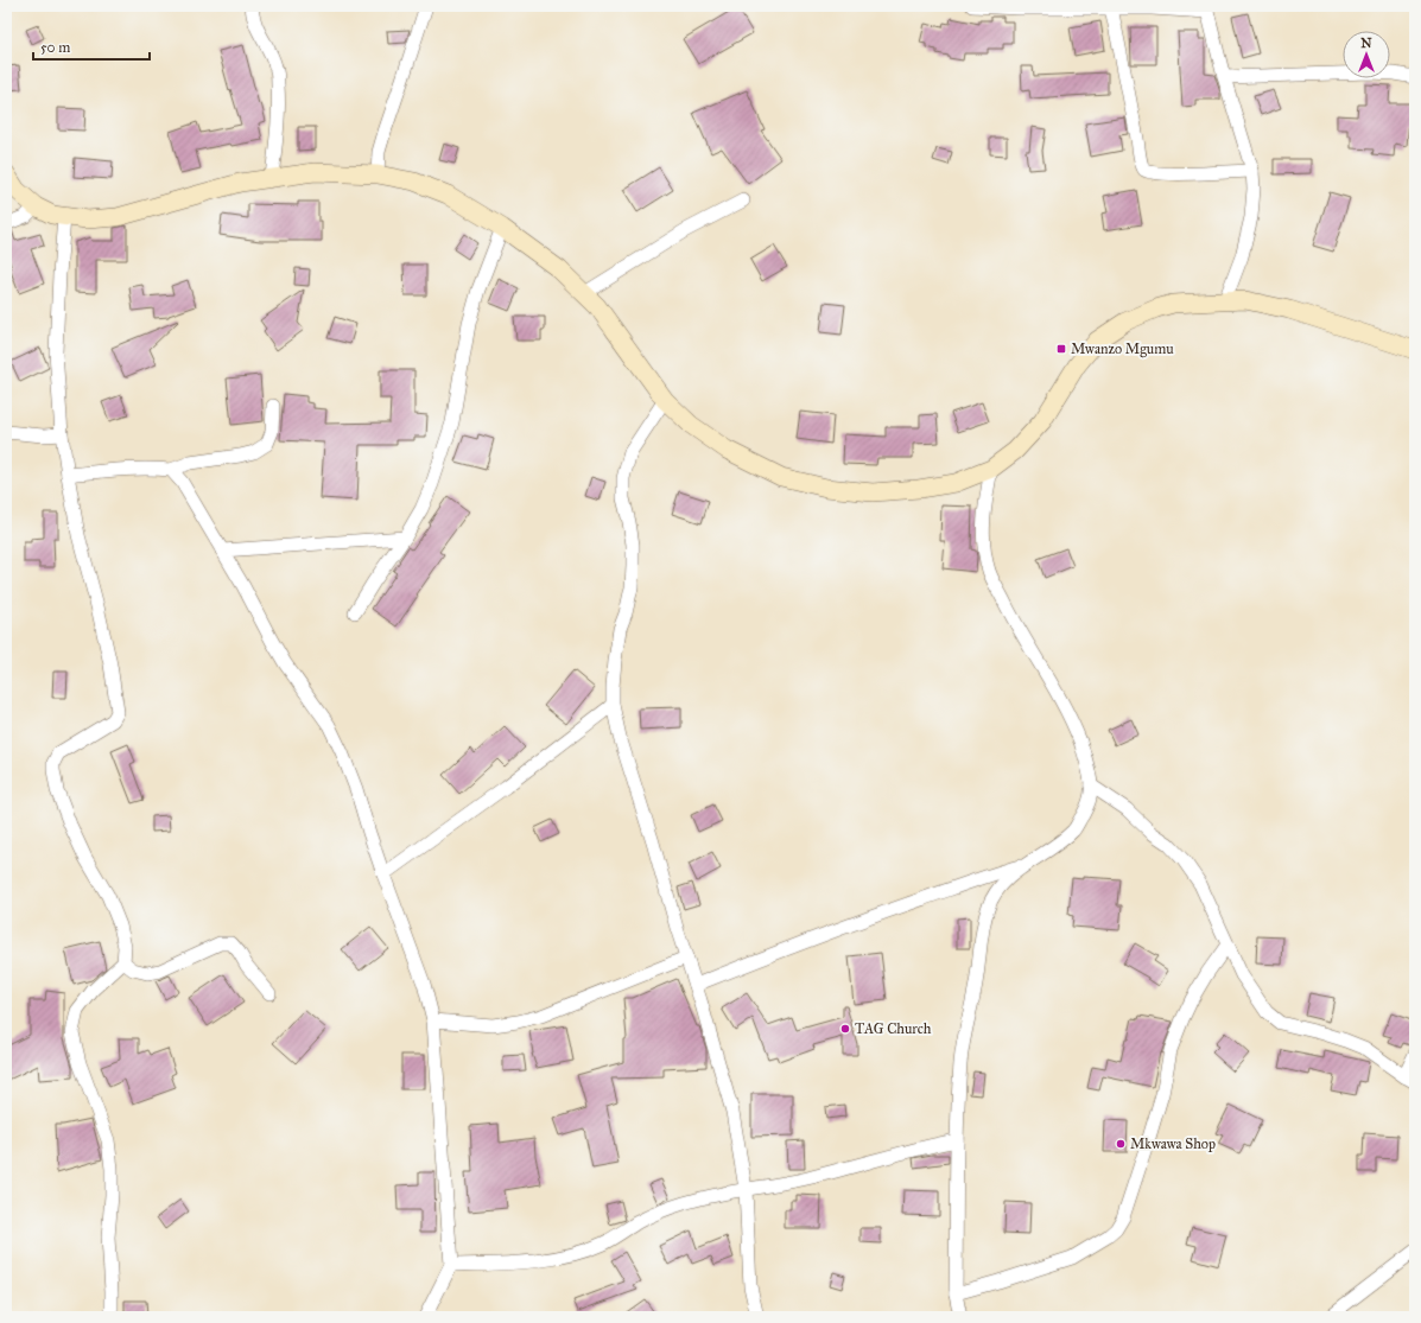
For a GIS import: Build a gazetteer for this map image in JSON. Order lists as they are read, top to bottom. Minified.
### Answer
{"places":{"transit":["Mwanzo Mgumu"],"other":["TAG Church","Mkwawa Shop"]},"scale_bar":"50 m","north":"top"}
